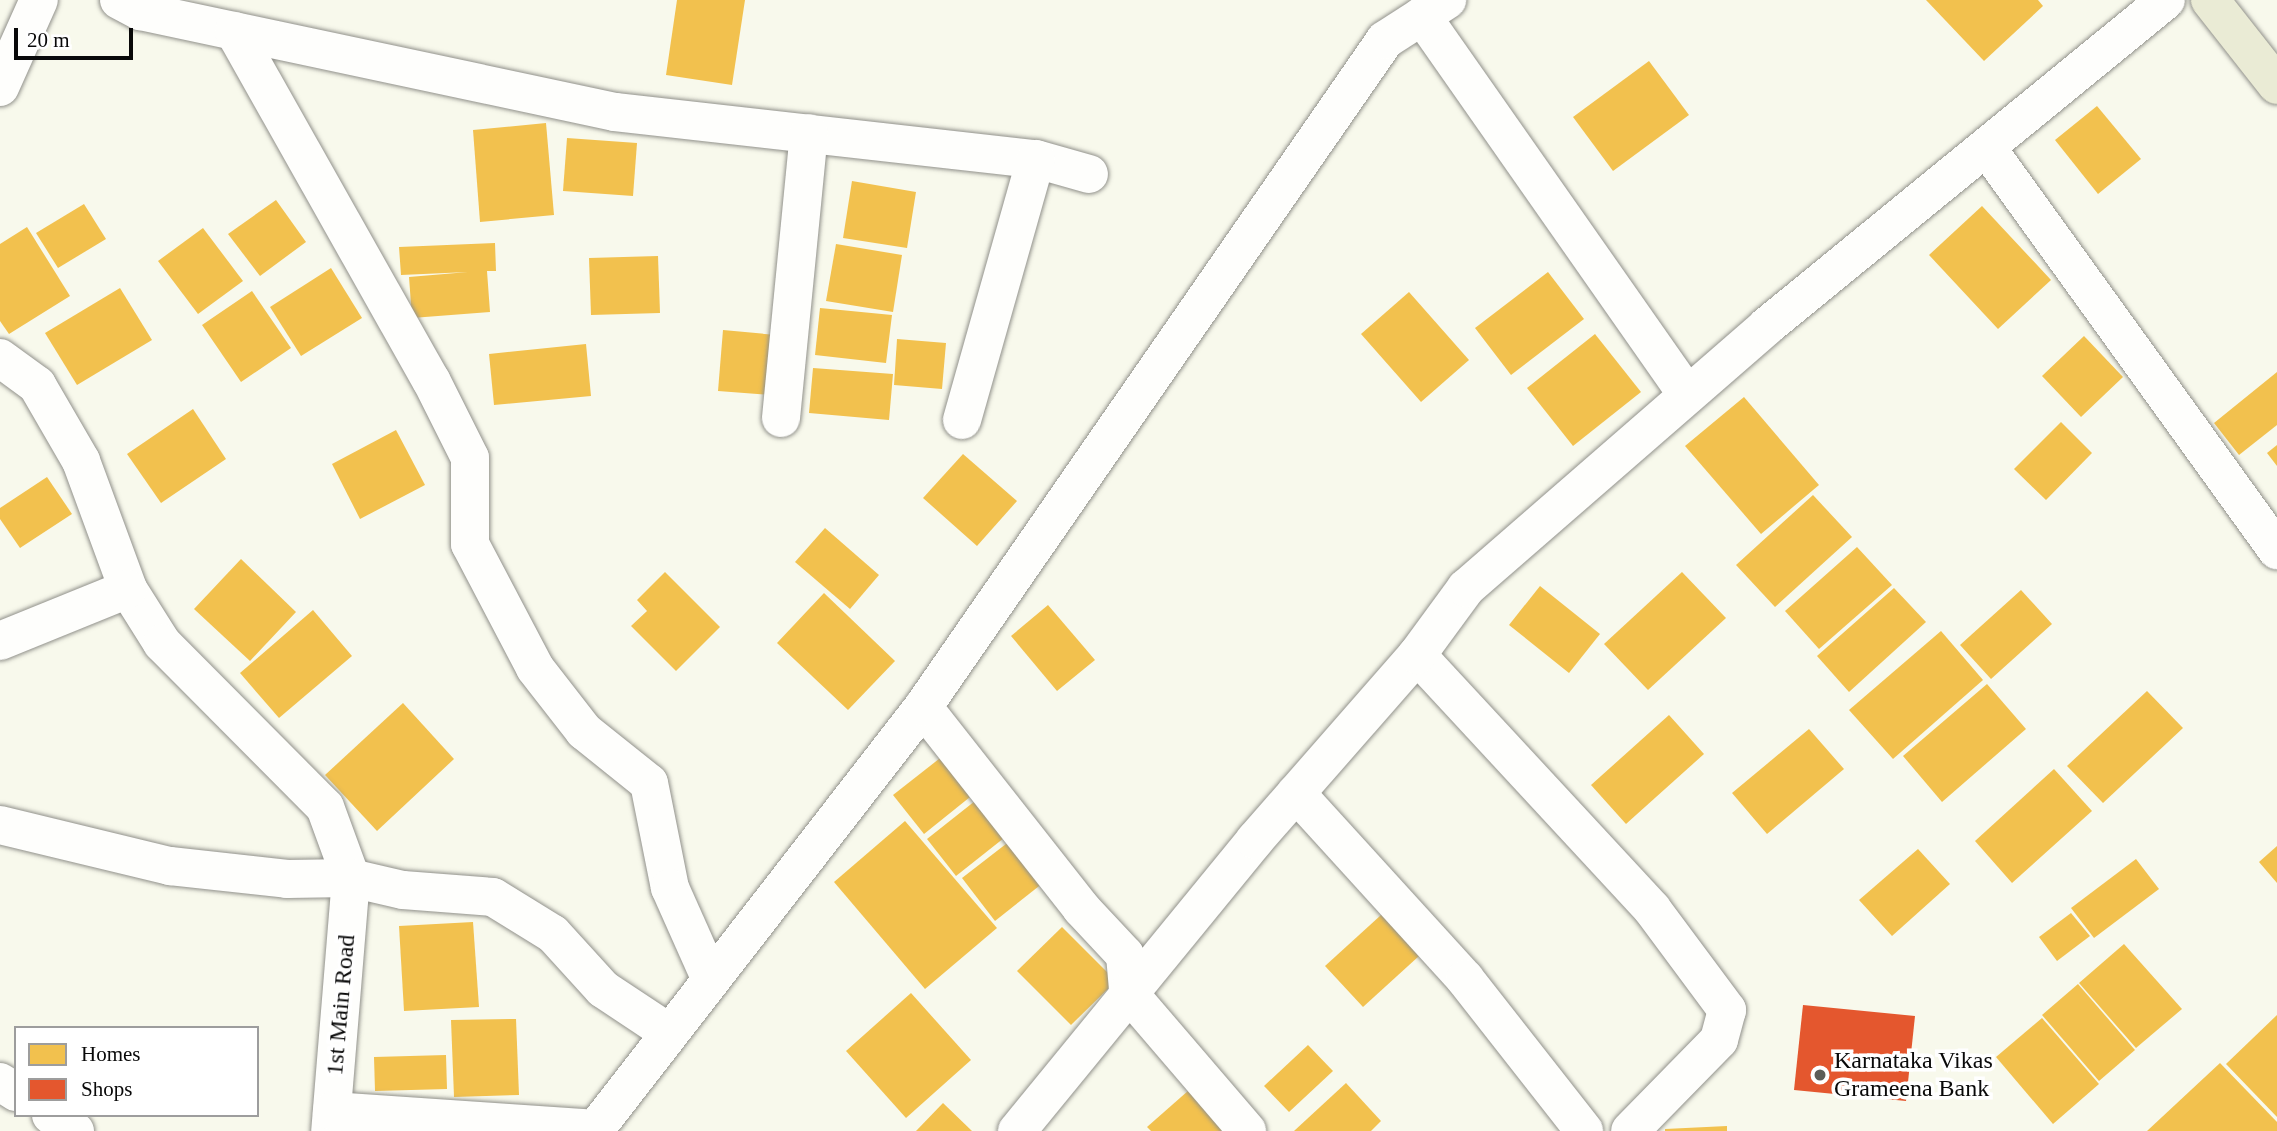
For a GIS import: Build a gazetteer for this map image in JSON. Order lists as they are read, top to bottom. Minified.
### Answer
{"streets":{"street":["1st Main Road"]},"places":["Karnataka Vikas Grameena Bank"],"legend":["Homes","Shops"],"scale_bar":"20 m"}
